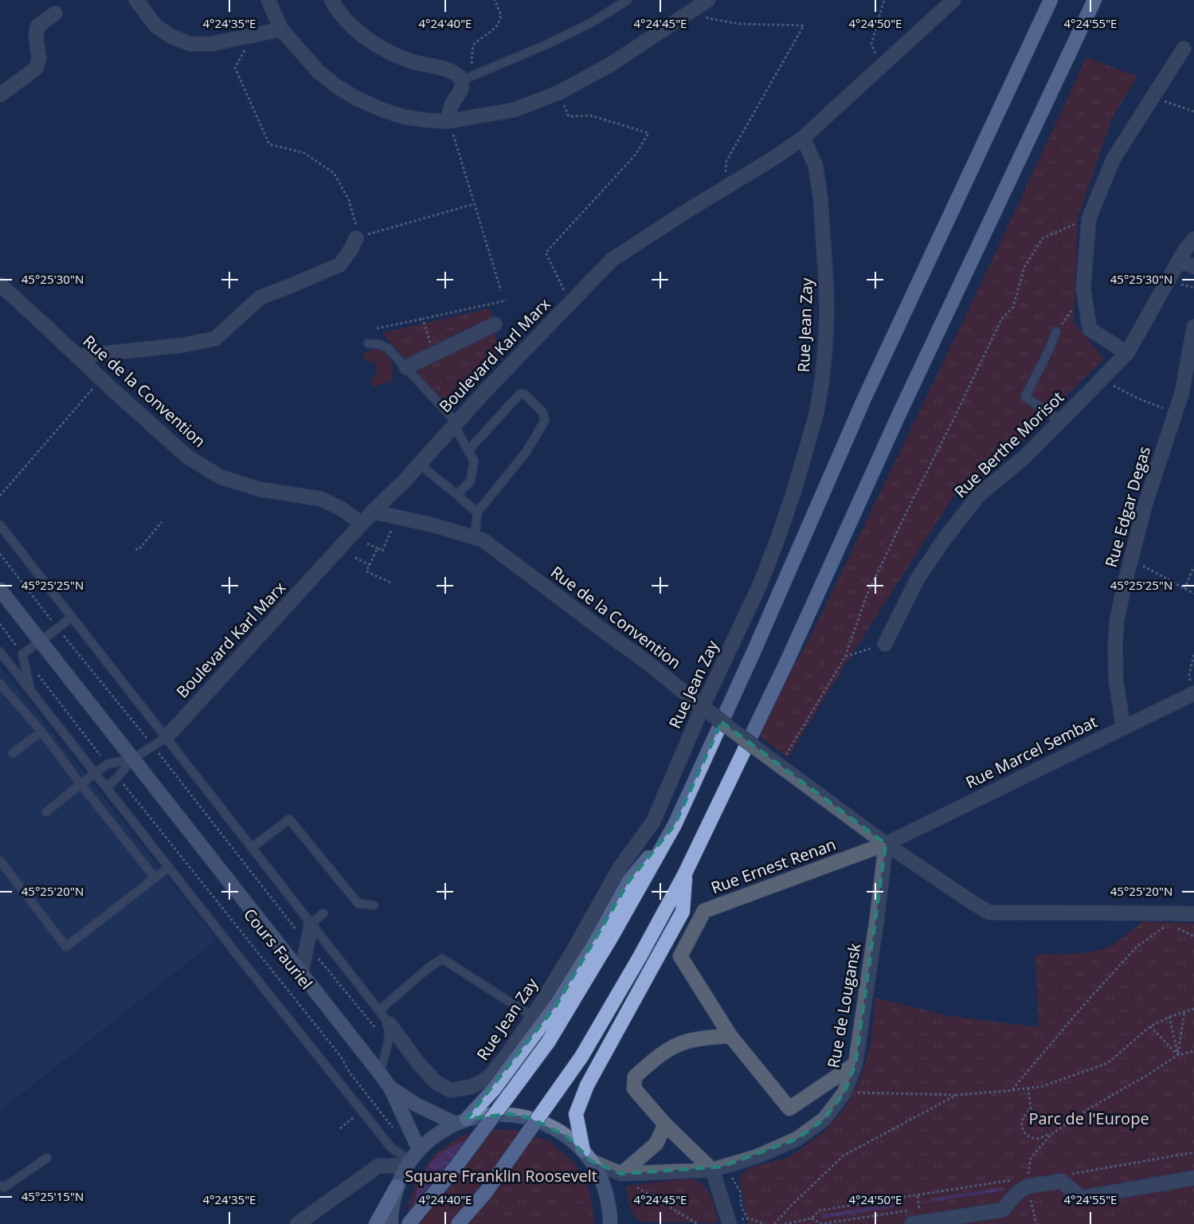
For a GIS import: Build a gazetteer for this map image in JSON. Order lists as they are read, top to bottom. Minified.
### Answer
{"streets":{"main road":["Cours Fauriel"],"street":["Rue Jean Zay","Boulevard Karl Marx","Rue de la Convention","Rue Berthe Morisot","Rue Edgar Degas","Rue Marcel Sembat","Rue Ernest Renan","Rue de Lougansk"]},"crossings":[["Rue Jean Zay","Boulevard Karl Marx"],["Rue Jean Zay","Rue de la Convention"],["Boulevard Karl Marx","Rue de la Convention"],["Boulevard Karl Marx","Cours Fauriel"],["Rue de la Convention","Rue Marcel Sembat"],["Rue de la Convention","Rue Ernest Renan"],["Rue de la Convention","Rue de Lougansk"],["Rue Edgar Degas","Rue Marcel Sembat"],["Rue Marcel Sembat","Rue Ernest Renan"],["Rue Marcel Sembat","Rue de Lougansk"],["Rue Ernest Renan","Rue de Lougansk"]],"parks":["Parc de l'Europe","Square Franklin Roosevelt"],"coordinates":["4°24'35\"E","4°24'40\"E","4°24'45\"E","4°24'50\"E","4°24'55\"E","45°25'30\"N","45°25'25\"N","45°25'20\"N","45°25'15\"N"]}
